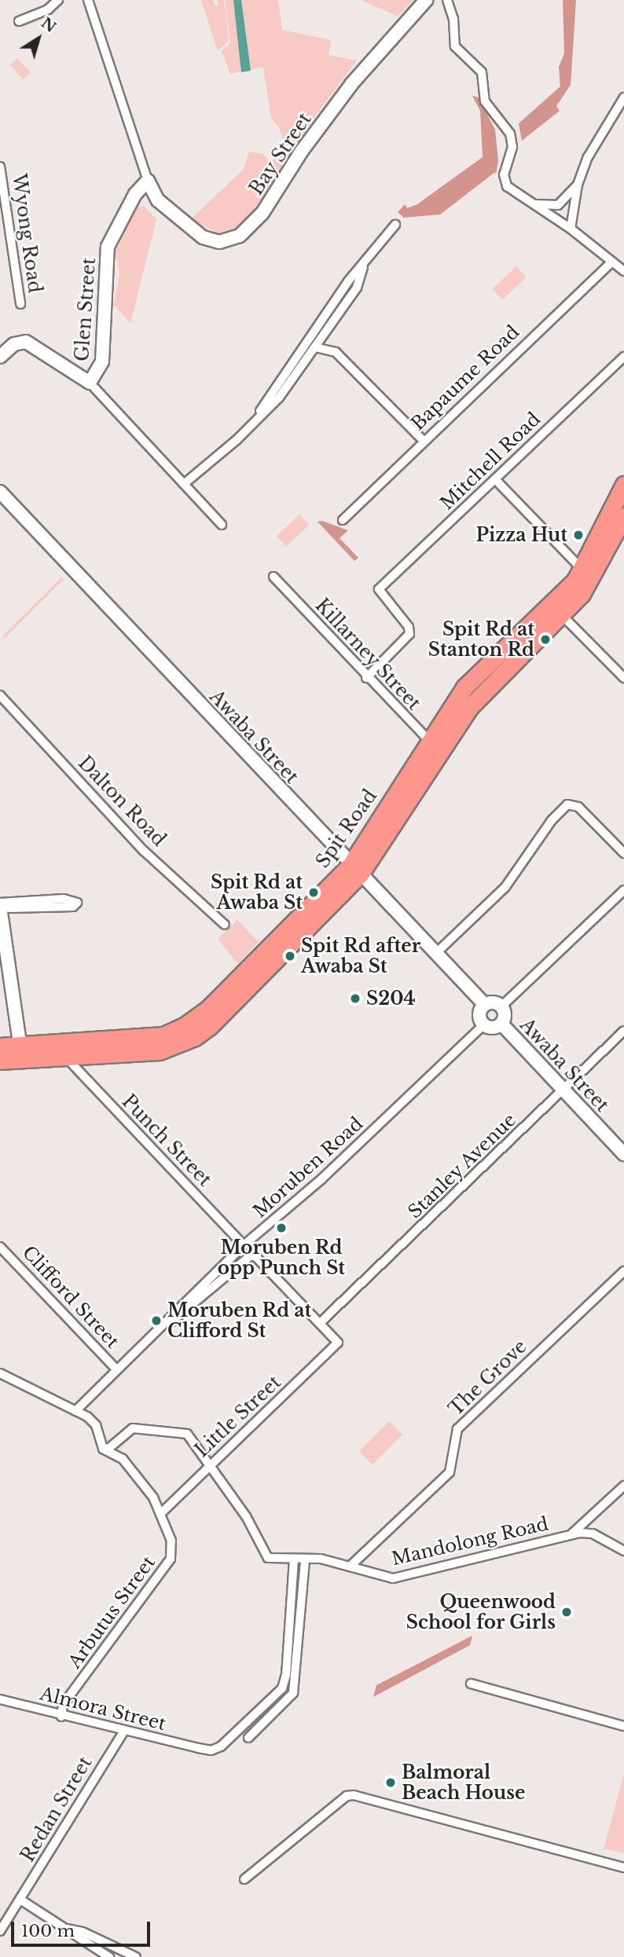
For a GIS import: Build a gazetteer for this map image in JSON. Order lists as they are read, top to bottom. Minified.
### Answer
{"streets":{"highway":["Spit Road"],"street":["Bay Street","Wyong Road","Glen Street","Bapaume Road","Mitchell Road","Killarney Street","Awaba Street","Dalton Road","Punch Street","Stanley Avenue","Moruben Road","Clifford Street","The Grove","Little Street","Mandolong Road","Arbutus Street","Almora Street","Redan Street"]},"crossings":[["Bay Street","Glen Street"],["Mitchell Road","Killarney Street"],["Killarney Street","Spit Road"],["Awaba Street","Spit Road"],["Awaba Street","Stanley Avenue"],["Awaba Street","Moruben Road"],["Spit Road","Punch Street"],["Punch Street","Moruben Road"],["Stanley Avenue","Moruben Road"],["Stanley Avenue","Little Street"],["Moruben Road","Clifford Street"],["Moruben Road","Little Street"],["The Grove","Mandolong Road"],["Little Street","Mandolong Road"],["Little Street","Arbutus Street"],["Mandolong Road","Arbutus Street"],["Mandolong Road","Almora Street"],["Arbutus Street","Almora Street"],["Almora Street","Redan Street"]],"places":["Pizza Hut","Spit Rd at Stanton Rd","Spit Rd at Awaba St","Spit Rd after Awaba St","S204","Moruben Rd opp Punch St","Moruben Rd at Clifford St","Queenwood School for Girls","Balmoral Beach House"],"scale_bar":"100 m","north":"top right"}
